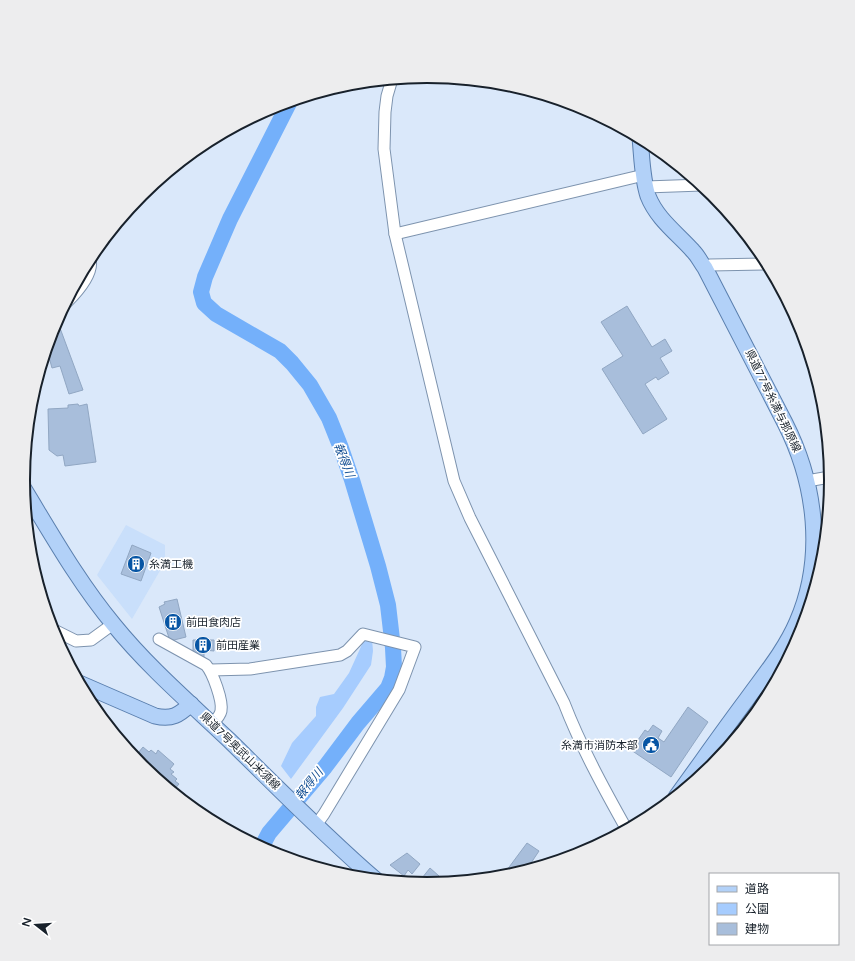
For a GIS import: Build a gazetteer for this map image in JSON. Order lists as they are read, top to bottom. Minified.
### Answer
{"streets":{"main road":["県道77号糸満与那原線","県道7号奥武山米須線"]},"water":["報得川"],"places":{"building":["糸満工機","前田食肉店","前田産業"],"public building":["糸満市消防本部"]},"legend":["道路","公園","建物"],"north":"left"}
